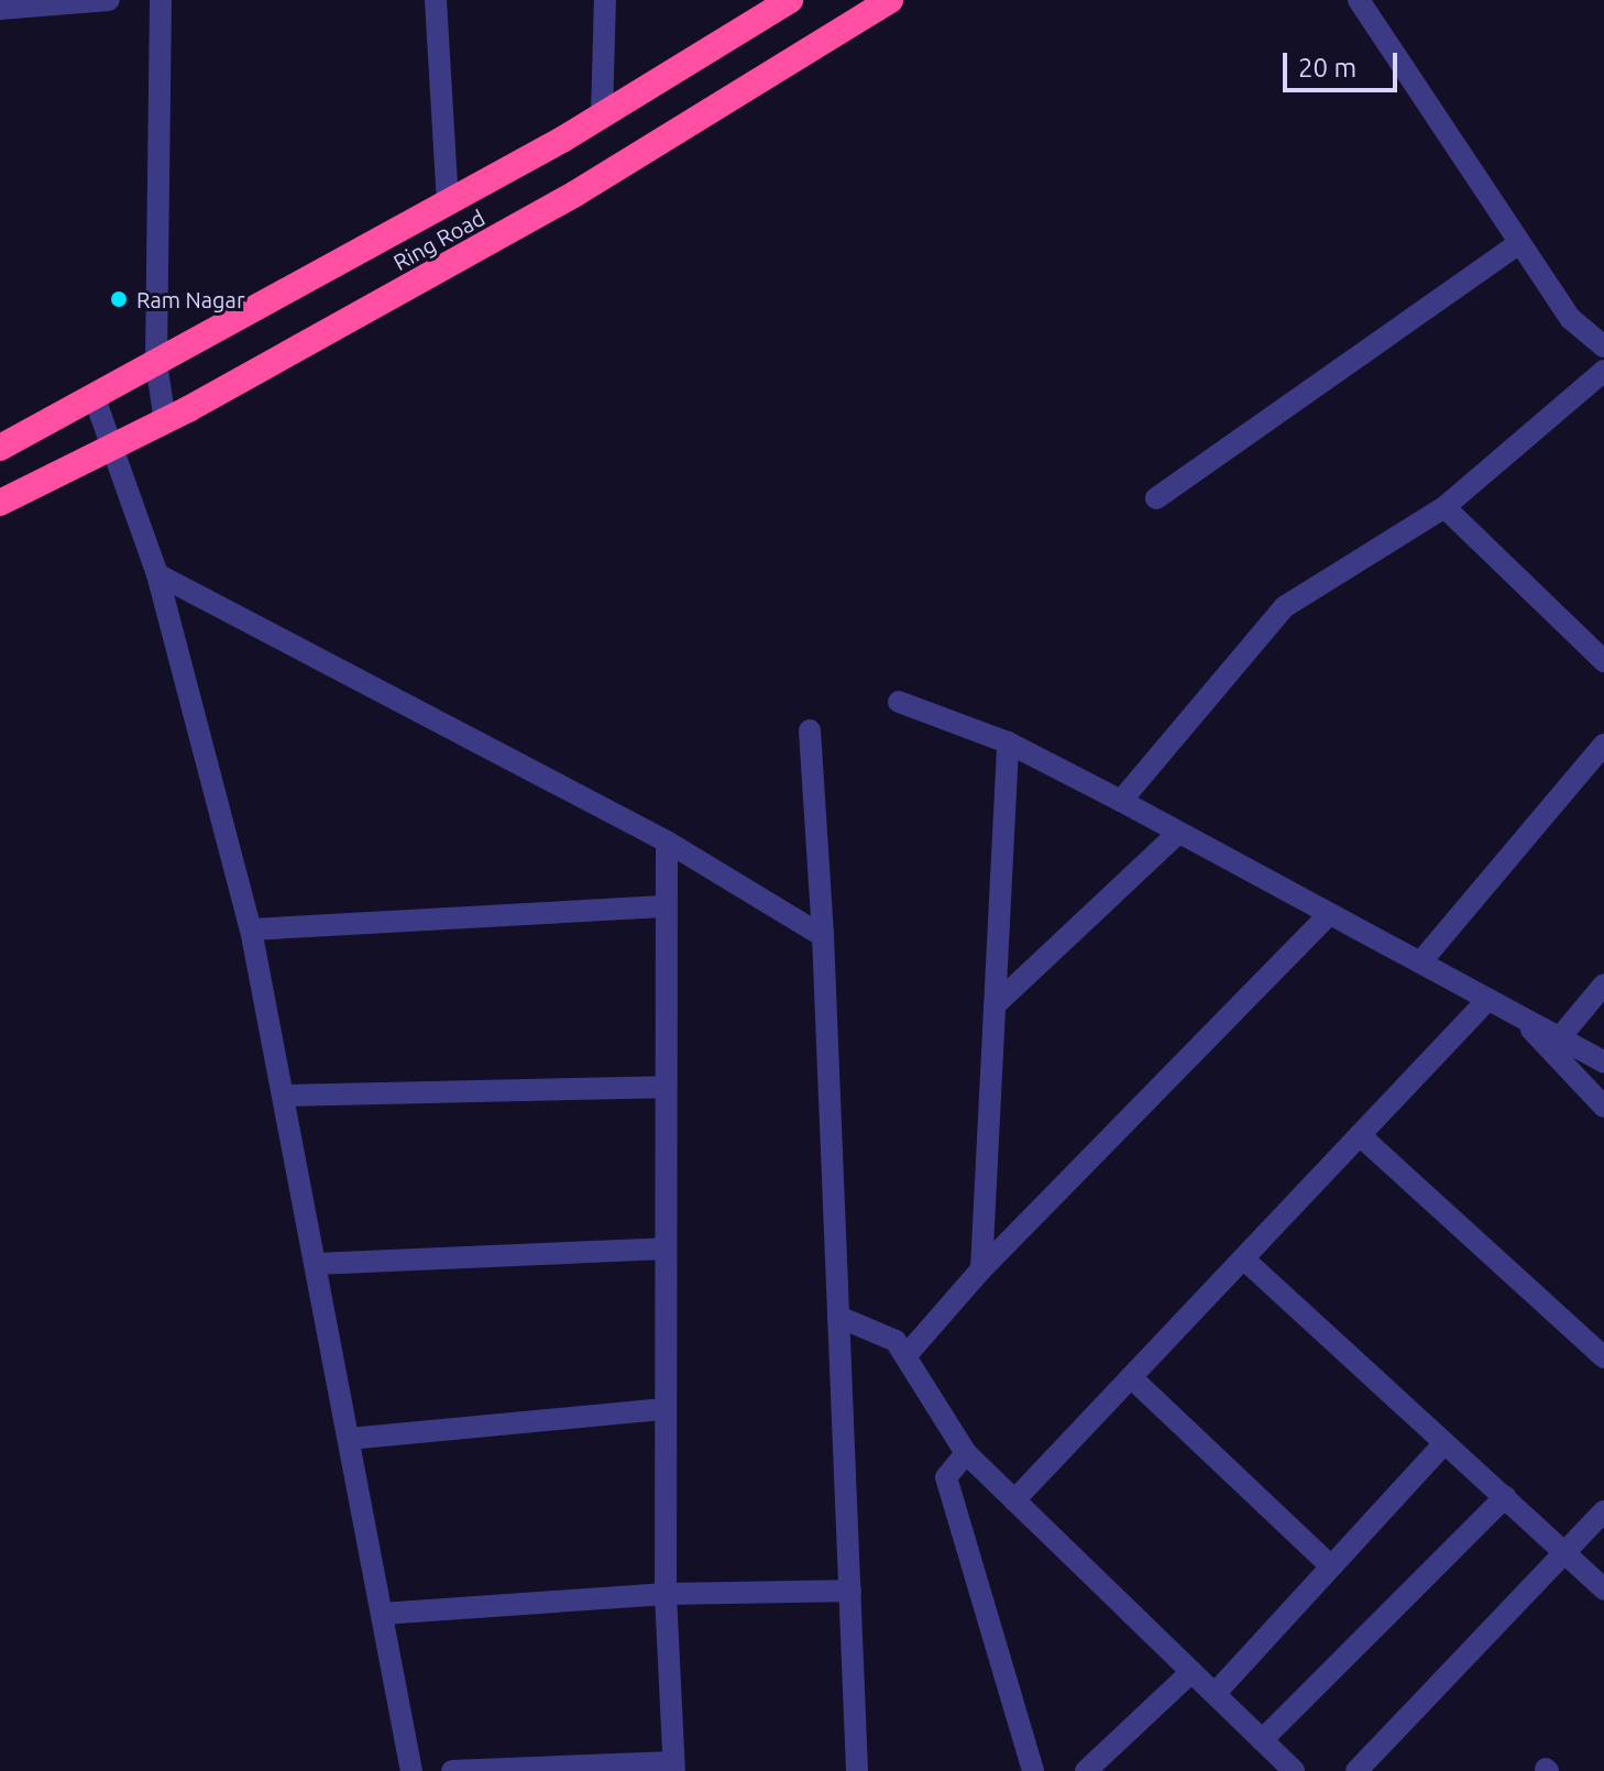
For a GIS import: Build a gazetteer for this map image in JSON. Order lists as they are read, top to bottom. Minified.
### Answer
{"streets":{"highway":["Ring Road"]},"places":["Ram Nagar"],"scale_bar":"20 m"}
